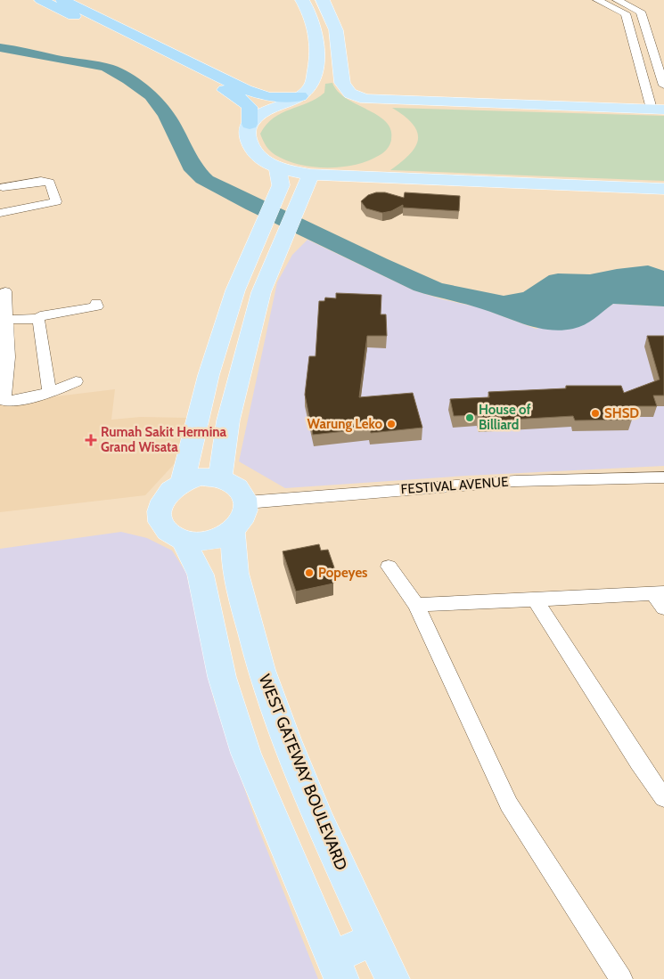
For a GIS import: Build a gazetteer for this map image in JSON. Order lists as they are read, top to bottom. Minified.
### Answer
{"streets":{"main road":["WEST GATEWAY BOULEVARD"],"street":["FESTIVAL AVENUE"]},"crossings":[["FESTIVAL AVENUE","WEST GATEWAY BOULEVARD"]],"places":{"other":["SHSD","House of Billiard","Warung Leko","Popeyes"],"health":["Rumah Sakit Hermina Grand Wisata"]}}
